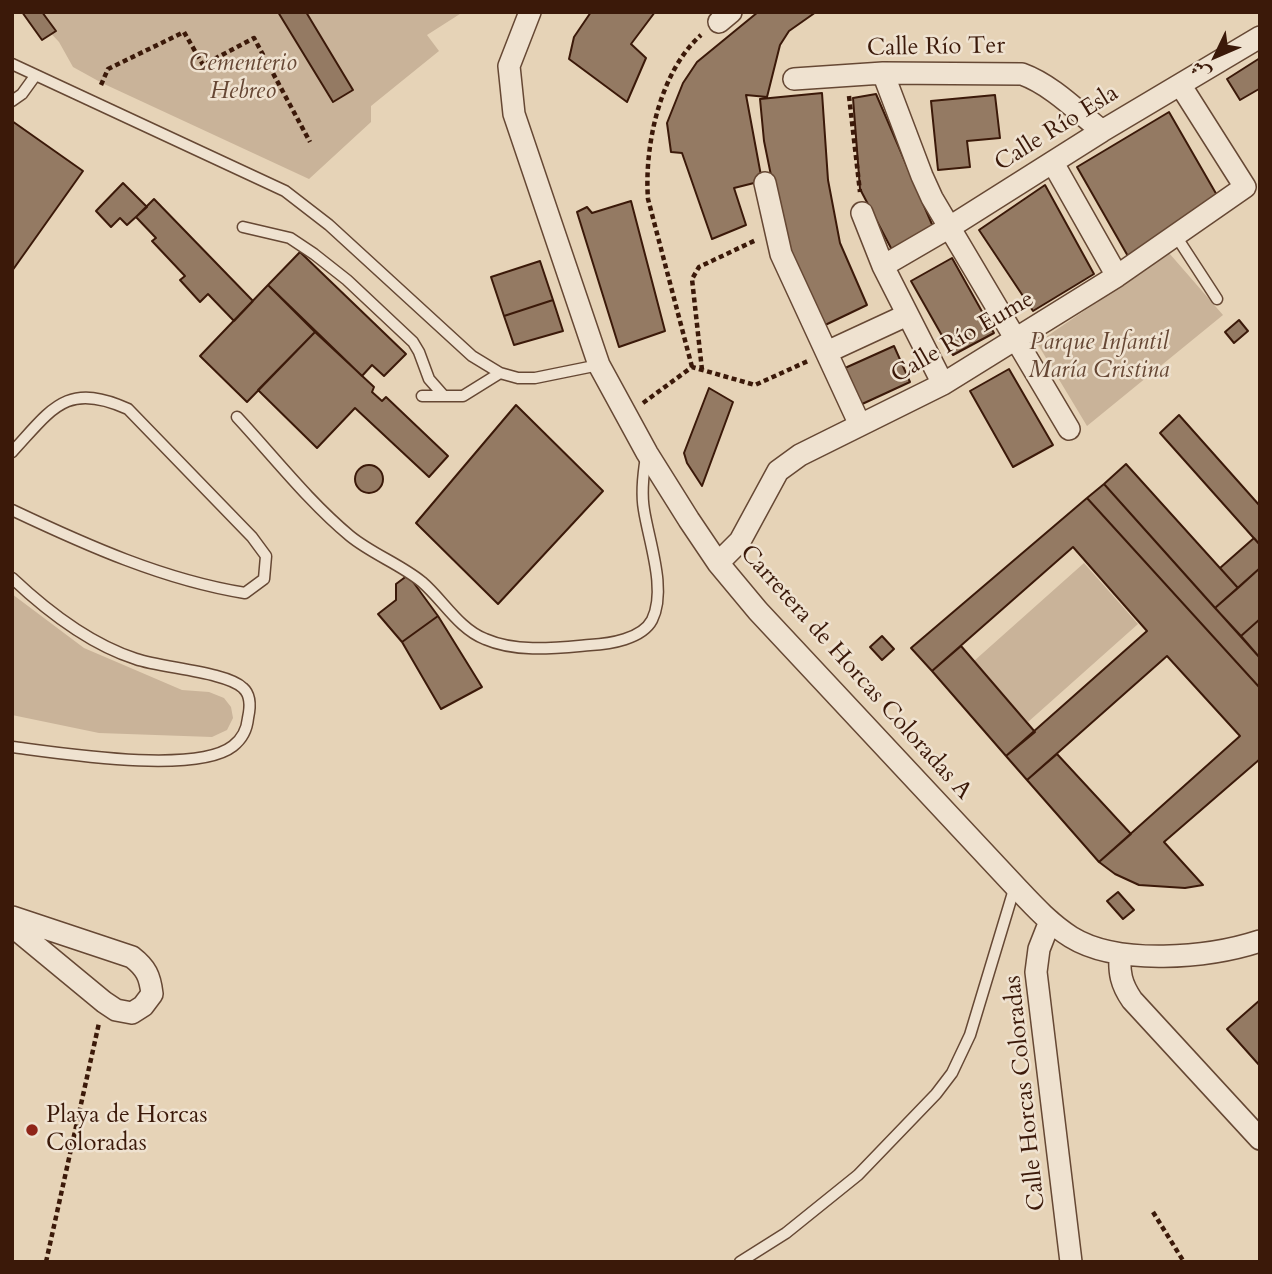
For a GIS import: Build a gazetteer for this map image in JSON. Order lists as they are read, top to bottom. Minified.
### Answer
{"streets":{"street":["Calle Río Ter","Calle Río Esla","Calle Río Eume","Carretera de Horcas Coloradas A","Calle Horcas Coloradas"]},"crossings":[["Calle Río Ter","Calle Río Esla"],["Calle Río Esla","Calle Río Eume"],["Calle Río Eume","Carretera de Horcas Coloradas A"],["Carretera de Horcas Coloradas A","Calle Horcas Coloradas"]],"parks":["Cementerio Hebreo","Parque Infantil María Cristina"],"places":["Playa de Horcas Coloradas"],"north":"bottom left"}
